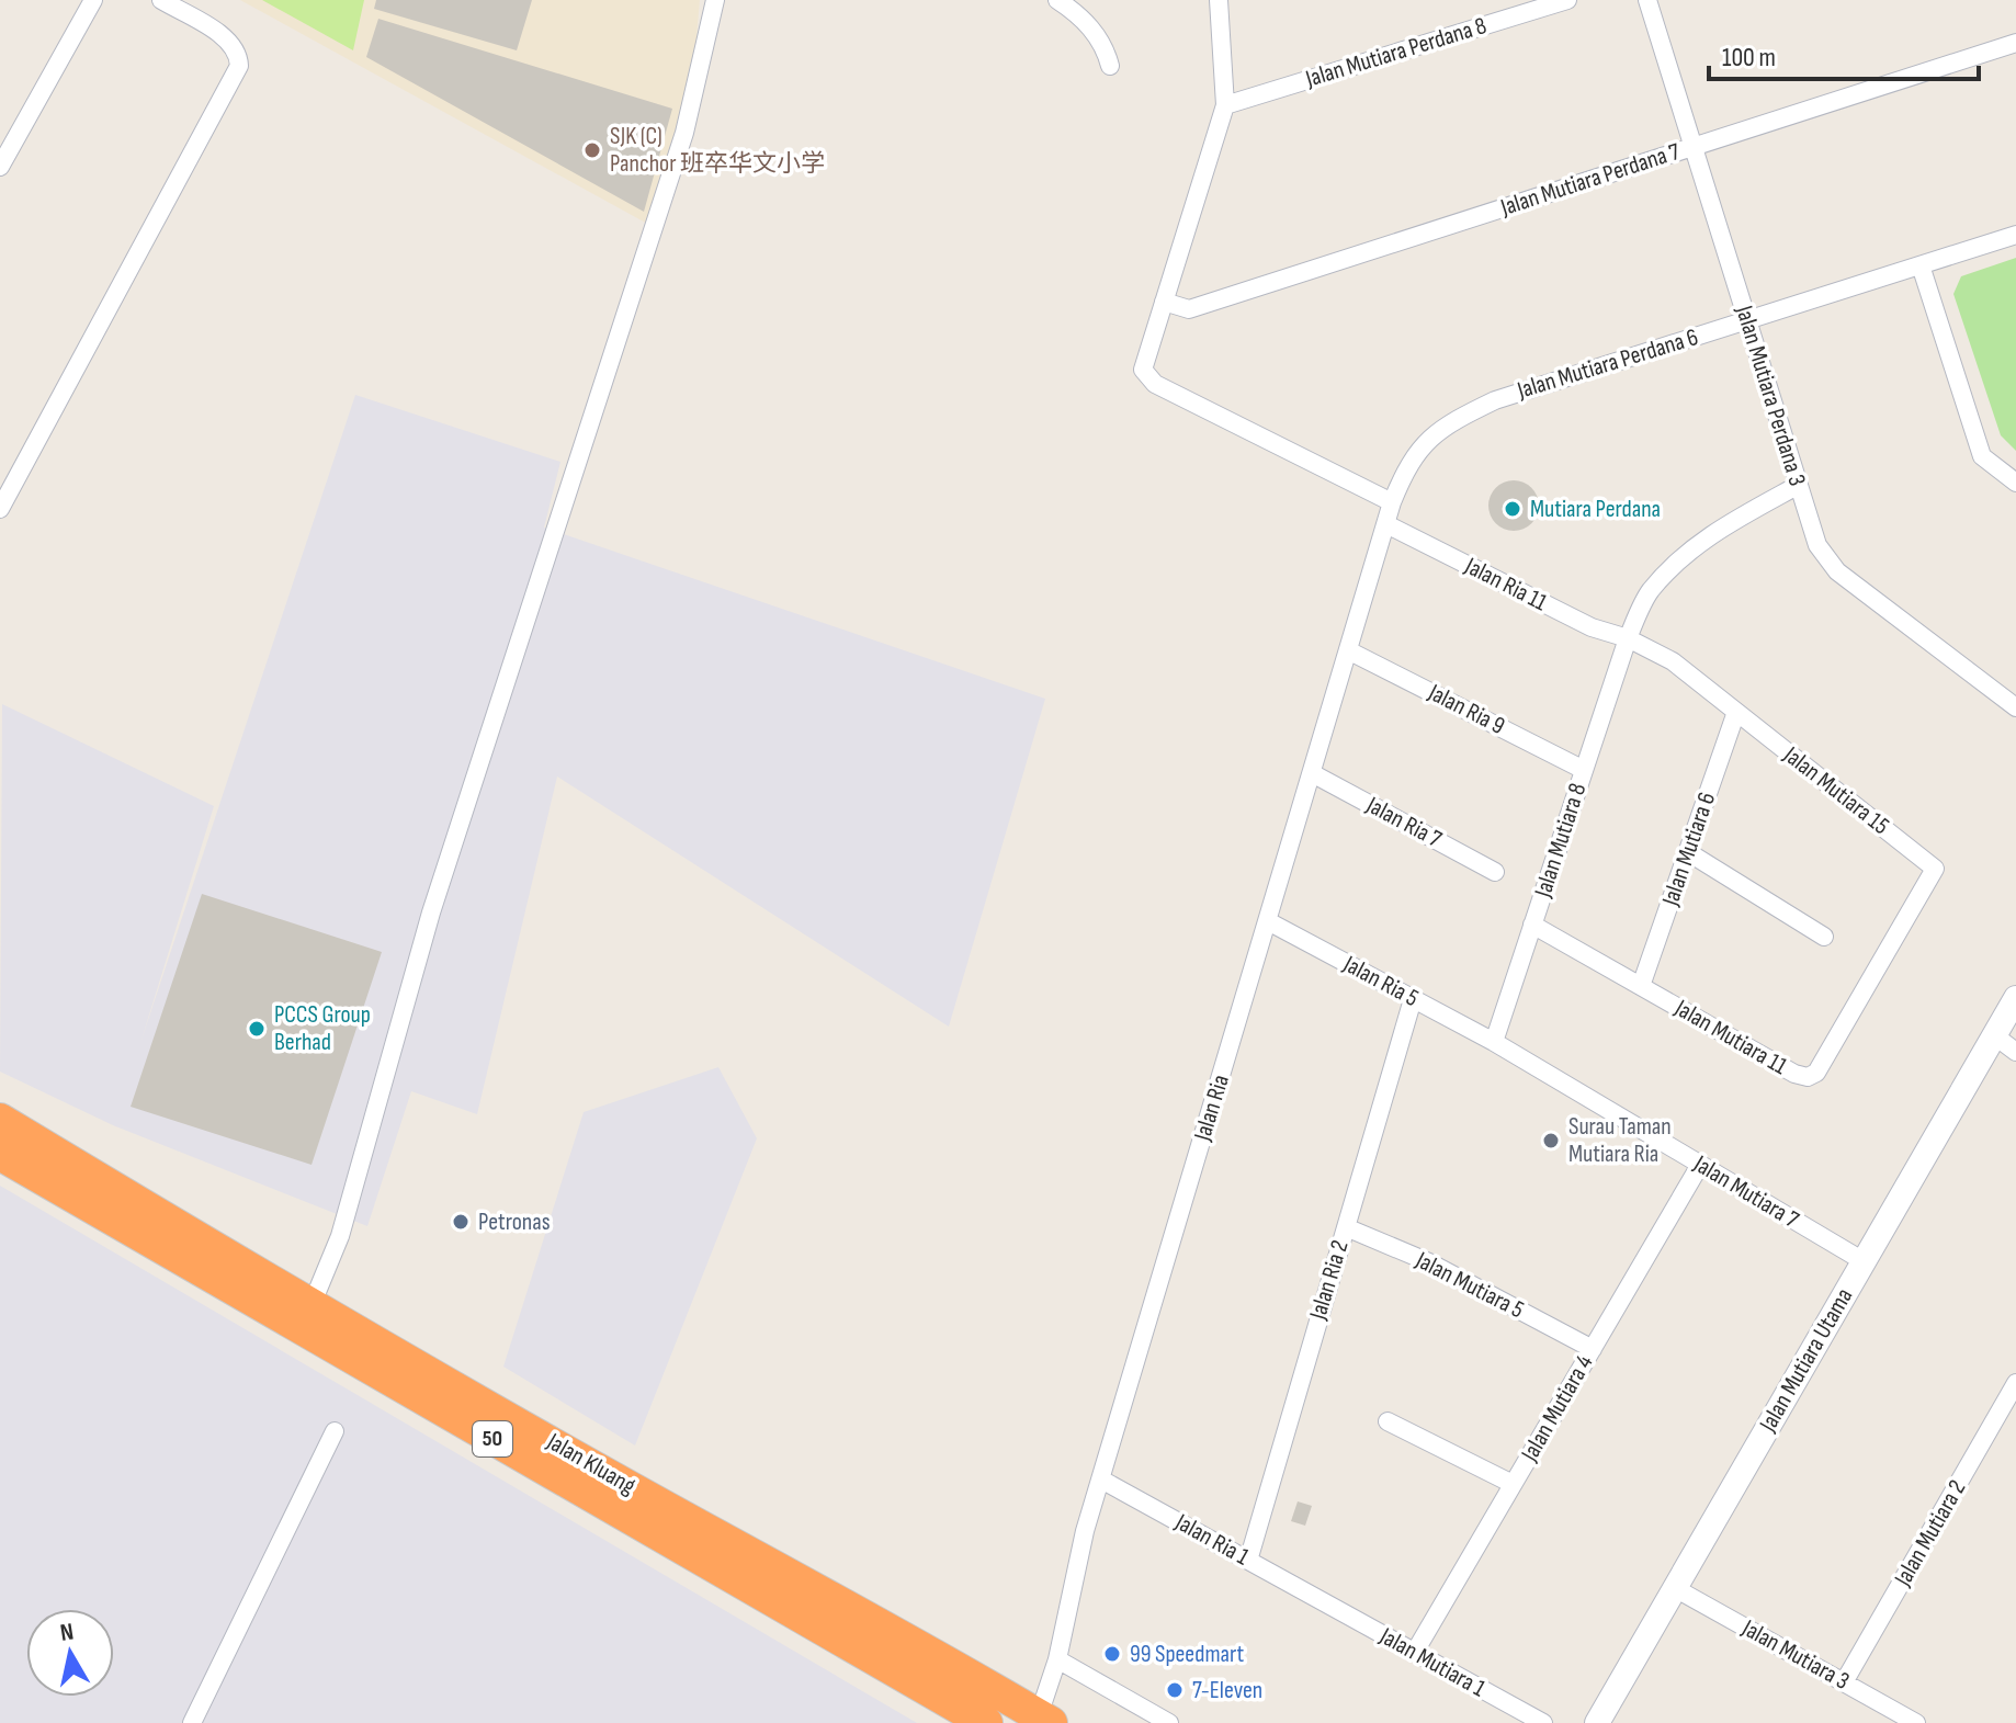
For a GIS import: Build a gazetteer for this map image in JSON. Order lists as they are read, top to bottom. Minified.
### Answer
{"streets":{"highway":["50","Jalan Kluang"],"street":["Jalan Mutiara Perdana 8","Jalan Mutiara Perdana 7","Jalan Mutiara Perdana 6","Jalan Mutiara Perdana 3","Jalan Ria 11","Jalan Ria 9","Jalan Mutiara 15","Jalan Ria 7","Jalan Mutiara 8","Jalan Mutiara 6","Jalan Ria 5","Jalan Mutiara 11","Jalan Ria","Jalan Mutiara 7","Jalan Ria 2","Jalan Mutiara 5","Jalan Mutiara Utama","Jalan Mutiara 4","Jalan Mutiara 2","Jalan Ria 1","Jalan Mutiara 3","Jalan Mutiara 1"]},"crossings":[["Jalan Mutiara Perdana 7","Jalan Mutiara Perdana 3"],["Jalan Mutiara Perdana 6","Jalan Mutiara Perdana 3"],["Jalan Mutiara Perdana 6","Jalan Ria"],["Jalan Mutiara Perdana 3","Jalan Mutiara 8"],["Jalan Ria 11","Jalan Mutiara 15"],["Jalan Ria 11","Jalan Mutiara 8"],["Jalan Ria 11","Jalan Mutiara 6"],["Jalan Ria 11","Jalan Ria"],["Jalan Ria 9","Jalan Mutiara 8"],["Jalan Ria 9","Jalan Ria"],["Jalan Mutiara 15","Jalan Mutiara 6"],["Jalan Mutiara 15","Jalan Mutiara 11"],["Jalan Ria 7","Jalan Ria"],["Jalan Mutiara 8","Jalan Ria 5"],["Jalan Mutiara 8","Jalan Mutiara 11"],["Jalan Mutiara 8","Jalan Mutiara 7"],["Jalan Mutiara 6","Jalan Mutiara 11"],["Jalan Ria 5","Jalan Ria"],["Jalan Ria 5","Jalan Mutiara 7"],["Jalan Ria 5","Jalan Ria 2"],["Jalan Ria","Jalan Kluang"],["Jalan Ria","Jalan Ria 1"],["Jalan Mutiara 7","Jalan Mutiara Utama"],["Jalan Mutiara 7","Jalan Mutiara 4"],["Jalan Ria 2","Jalan Mutiara 5"],["Jalan Ria 2","Jalan Ria 1"],["Jalan Mutiara 5","Jalan Mutiara 4"],["Jalan Mutiara Utama","Jalan Mutiara 3"],["Jalan Mutiara 4","Jalan Mutiara 1"],["Jalan Mutiara 2","Jalan Mutiara 3"],["Jalan Ria 1","Jalan Mutiara 1"]],"places":["SJK (C) Panchor 班卒华文小学","Mutiara Perdana","PCCS Group Berhad","Surau Taman Mutiara Ria","Petronas","99 Speedmart","7-Eleven"],"scale_bar":"100 m","north":"top"}
